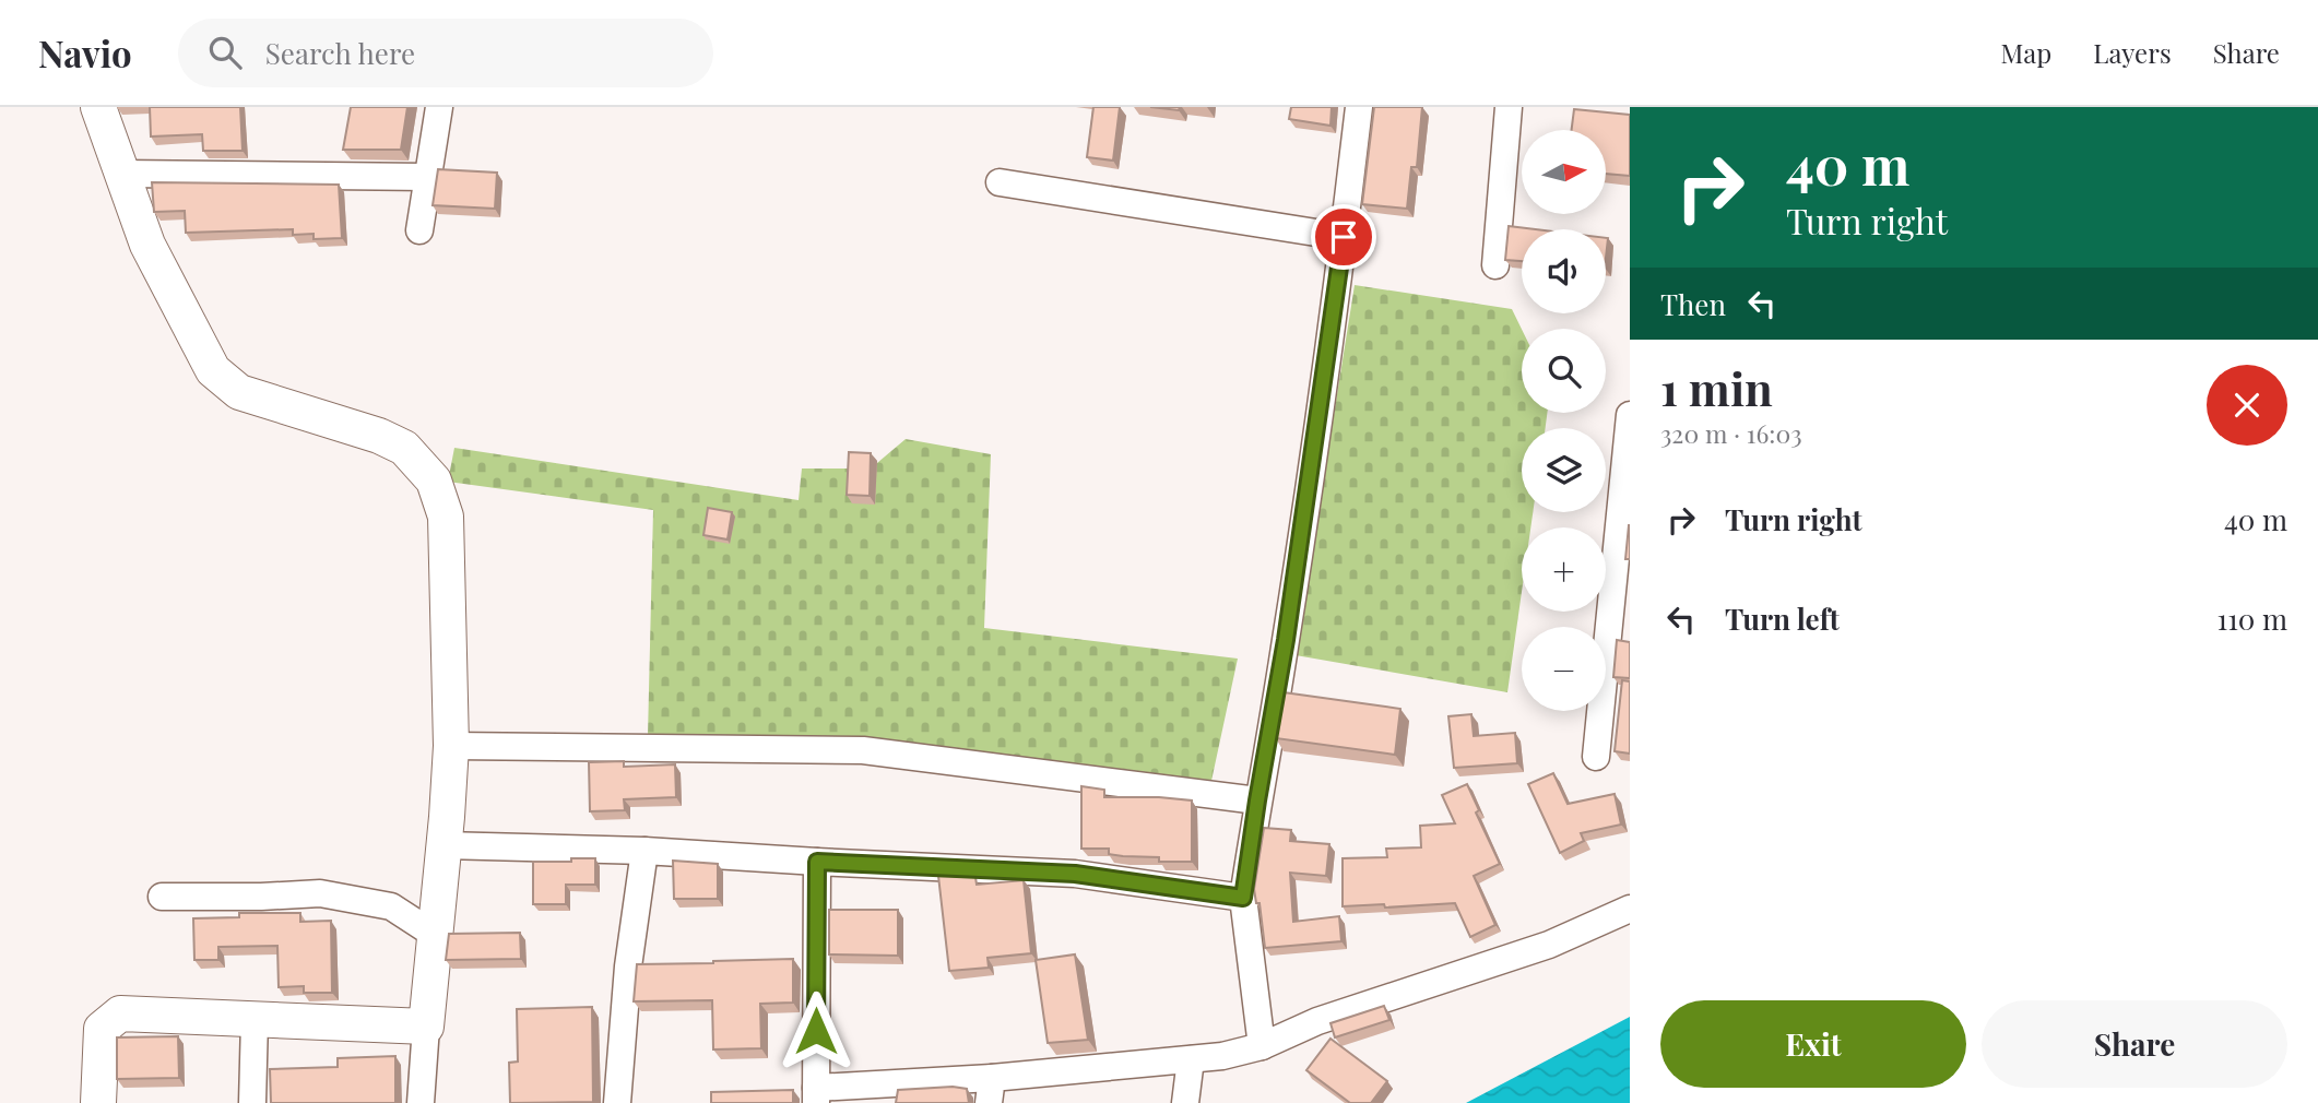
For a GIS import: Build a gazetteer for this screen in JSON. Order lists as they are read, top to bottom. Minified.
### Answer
{"north":"right","page":{"header":"Navio","search":"Search here","nav":["Map","Layers","Share"],"turn":["40 m","Turn right"],"map_buttons":["+","−"],"then":"Then","heading":["1 min","320 m · 16:03"],"list":[{"name":"Turn right","value":"40 m"},{"name":"Turn left","value":"110 m"}],"buttons":["Exit","Share"]}}
